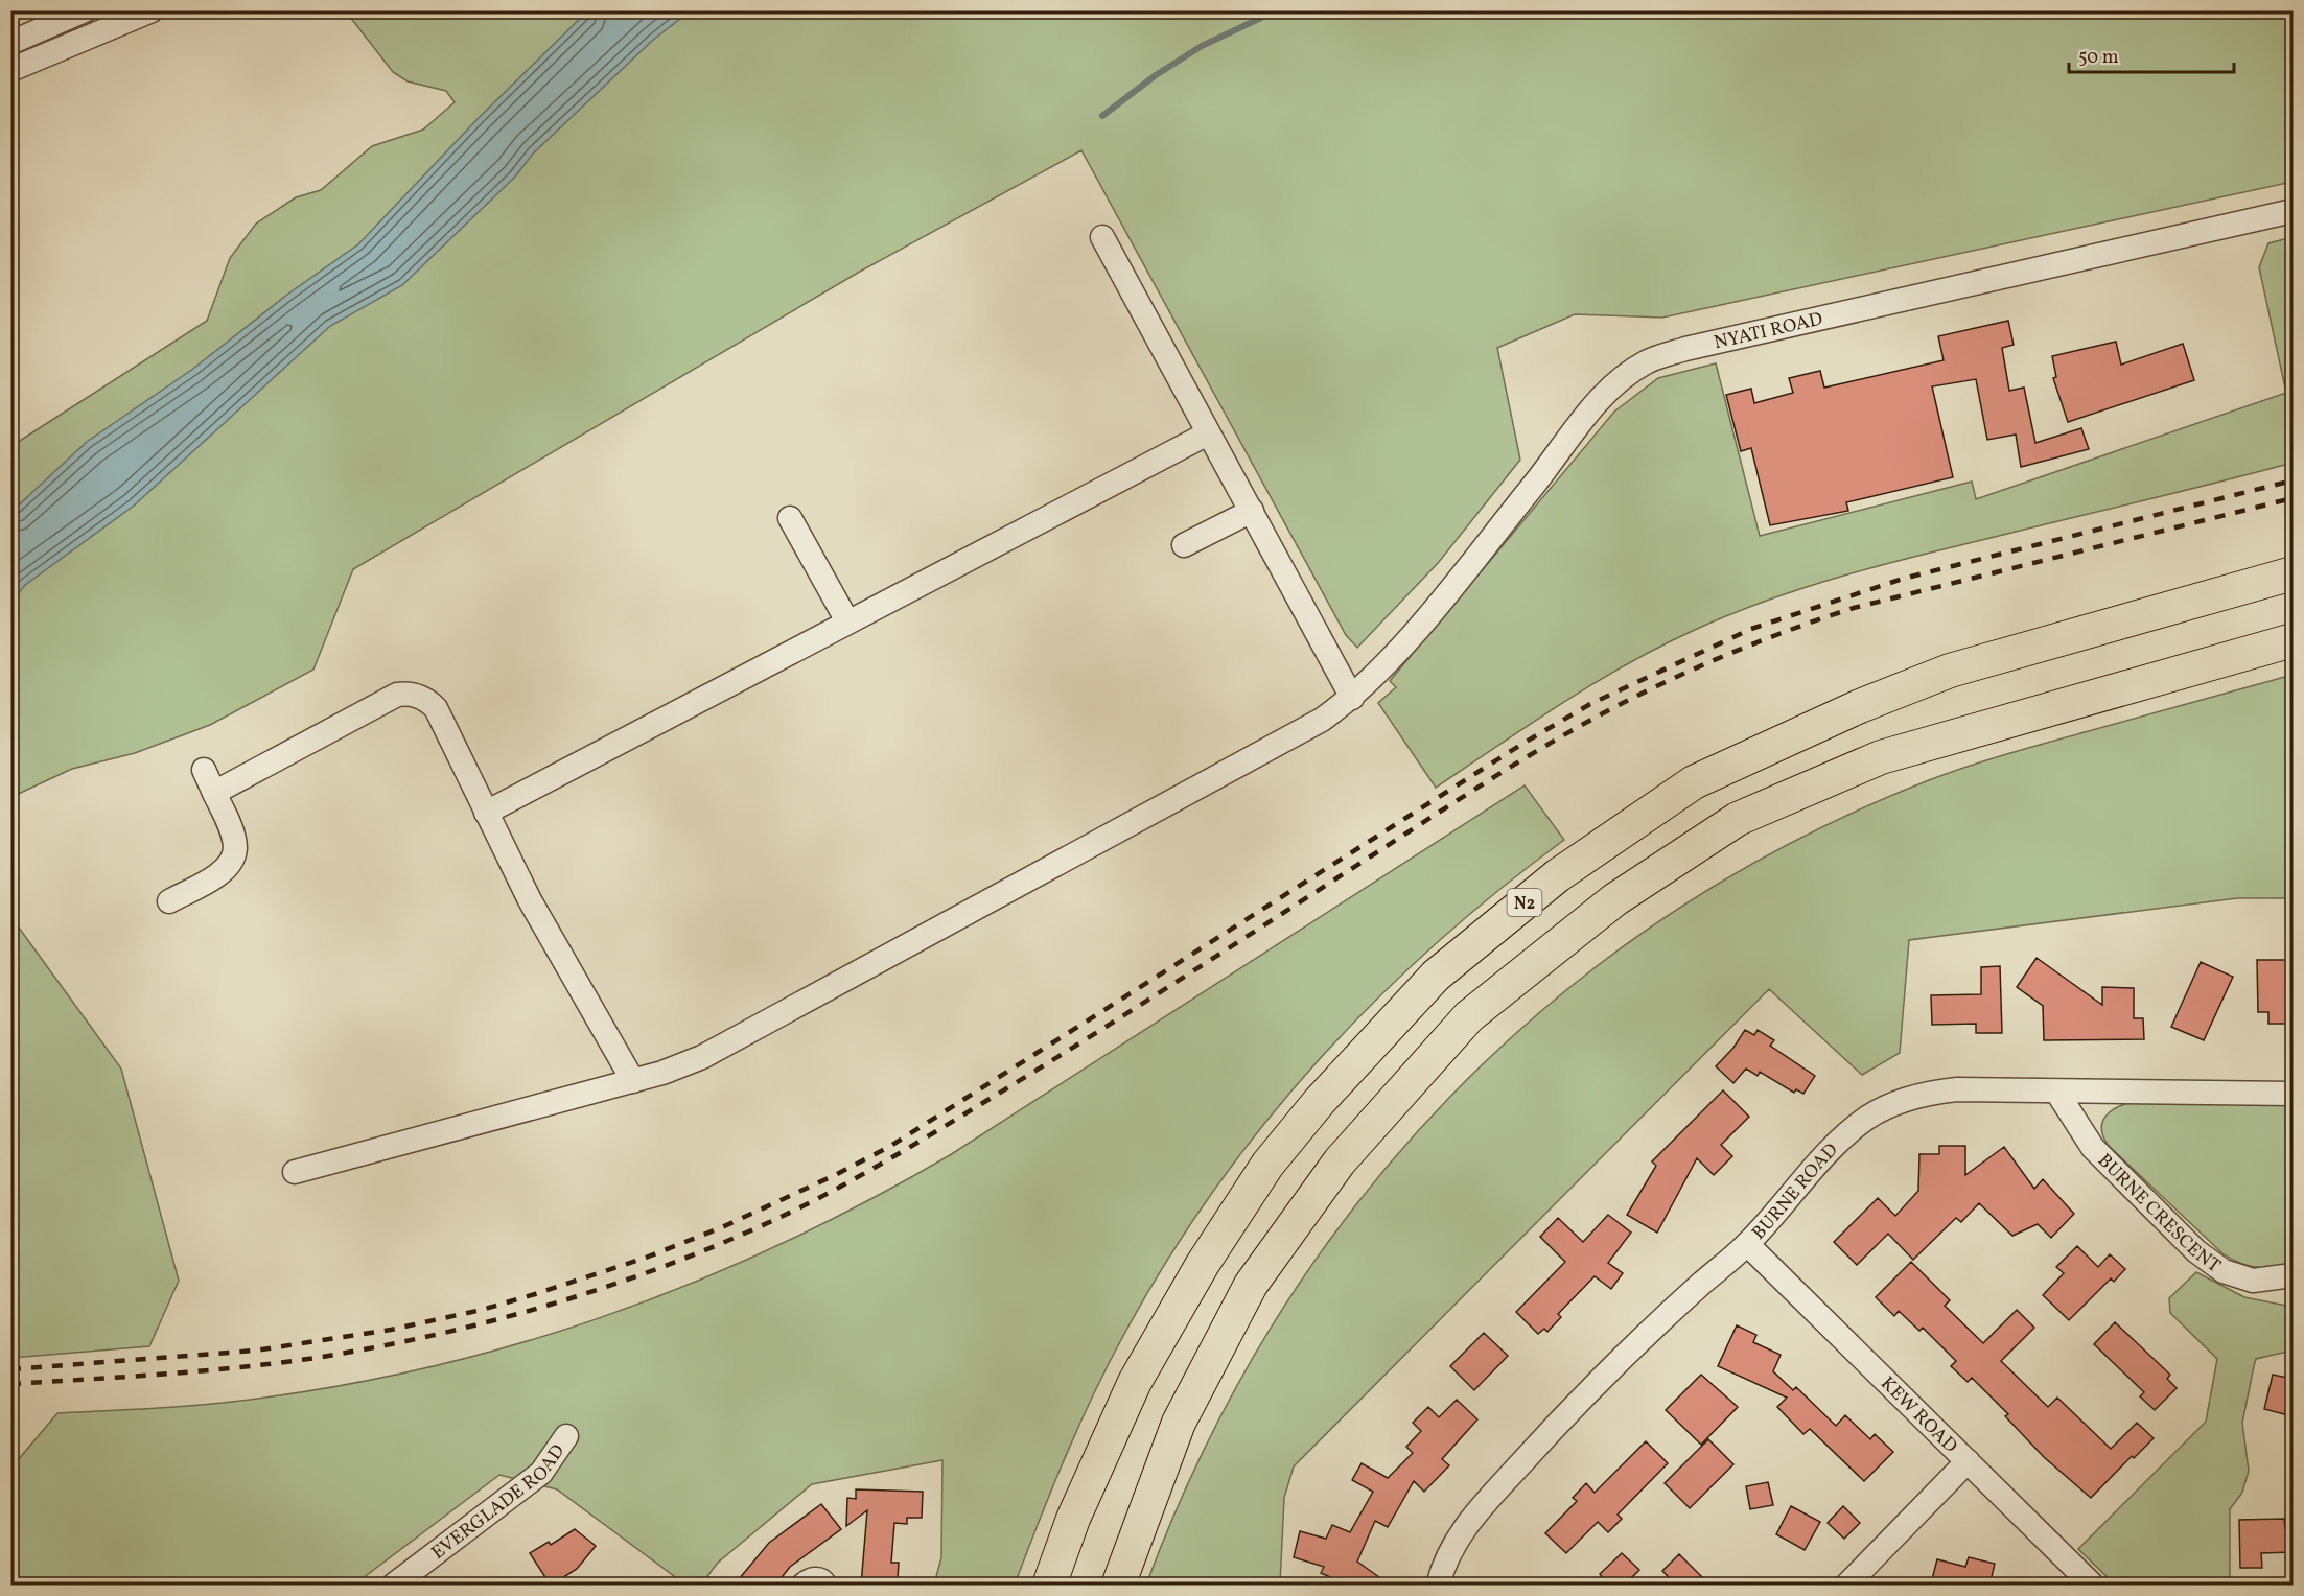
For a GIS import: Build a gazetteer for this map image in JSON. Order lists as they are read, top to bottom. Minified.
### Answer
{"streets":{"highway":["N2"],"street":["NYATI ROAD","BURNE ROAD","BURNE CRESCENT","KEW ROAD","EVERGLADE ROAD"]},"crossings":[["BURNE ROAD","BURNE CRESCENT"],["BURNE ROAD","KEW ROAD"]],"scale_bar":"50 m"}
